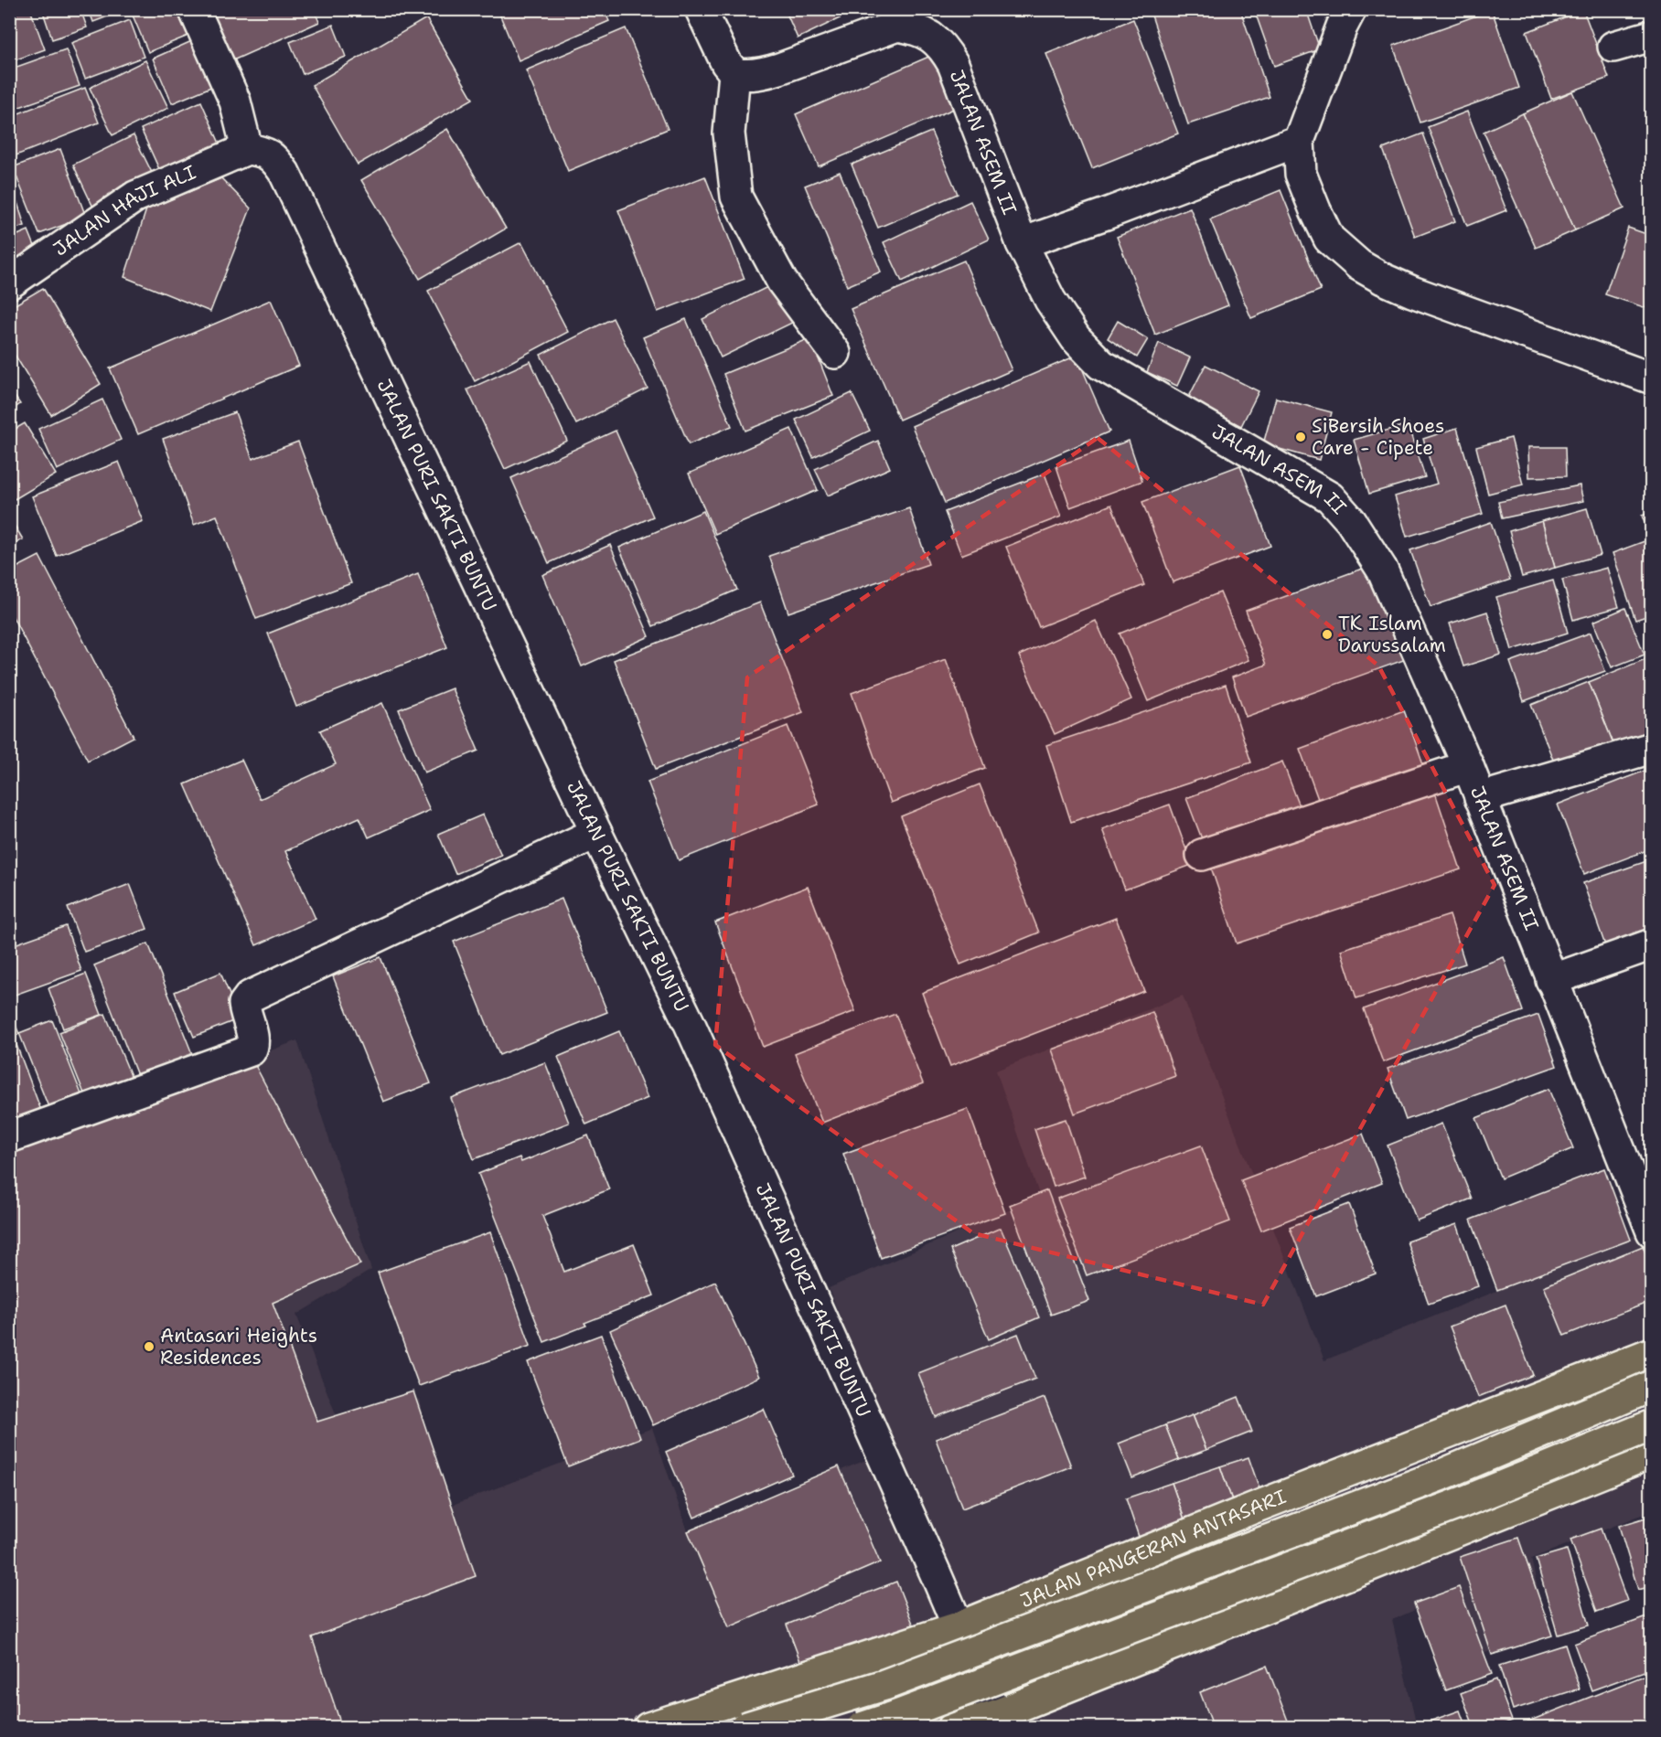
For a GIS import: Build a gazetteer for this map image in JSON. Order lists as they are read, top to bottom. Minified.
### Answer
{"streets":{"main road":["JALAN PANGERAN ANTASARI"],"street":["JALAN ASEM II","JALAN HAJI ALI","JALAN PURI SAKTI BUNTU"]},"crossings":[["JALAN HAJI ALI","JALAN PURI SAKTI BUNTU"],["JALAN PURI SAKTI BUNTU","JALAN PANGERAN ANTASARI"]],"places":["SiBersih Shoes Care - Cipete","TK Islam Darussalam","Antasari Heights Residences"]}
